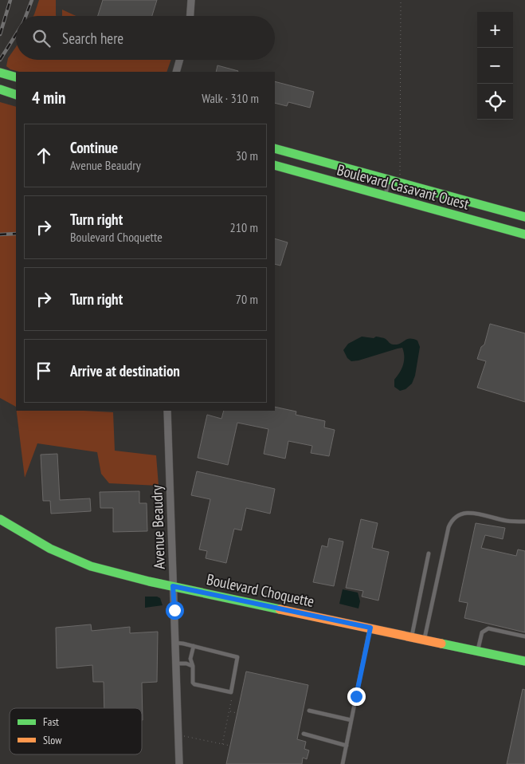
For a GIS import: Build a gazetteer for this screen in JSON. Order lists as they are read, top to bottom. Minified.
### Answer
{"streets":{"main road":["Boulevard Casavant Ouest","Boulevard Choquette"],"street":["Avenue Beaudry"]},"crossings":[["Avenue Beaudry","Boulevard Choquette"]],"legend":["Fast","Slow"],"page":{"map_buttons":["+","−"],"search":"Search here","heading":["4 min","Walk · 310 m"],"list":[["Continue","Avenue Beaudry","30 m"],["Turn right","Boulevard Choquette","210 m"],["Turn right","70 m"],"Arrive at destination"]}}
